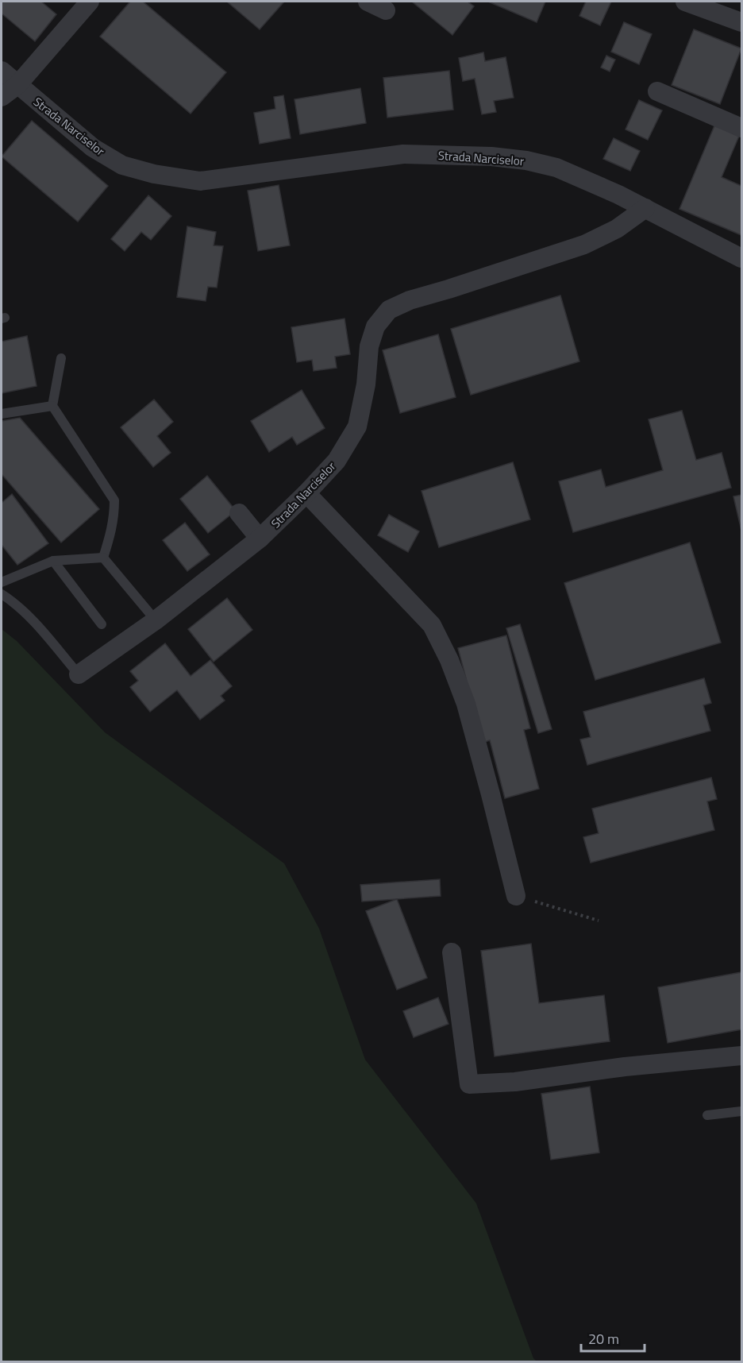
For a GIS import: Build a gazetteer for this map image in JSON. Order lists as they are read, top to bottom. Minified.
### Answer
{"streets":{"street":["Strada Narciselor"]},"scale_bar":"20 m"}
